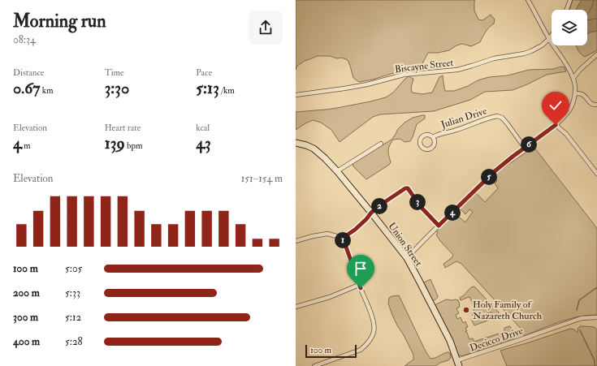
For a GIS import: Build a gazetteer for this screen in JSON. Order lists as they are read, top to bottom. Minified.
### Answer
{"streets":{"street":["Biscayne Street","Julian Drive","Union Street","Decicco Drive"]},"crossings":[["Union Street","Decicco Drive"]],"places":["Holy Family of Nazareth Church"],"scale_bar":"100 m","page":{"heading":["Morning run","08:34"],"stats":[["Distance","0.67 km"],["Time","3:30"],["Pace","5:13 /km"],["Elevation","4 m"],["Heart rate","139 bpm"],["kcal","43"]],"pins":["6","5","3","2","4","1"],"chart":["Elevation","151–154 m"],"list":[{"name":"100 m","note":"5:05"},{"name":"200 m","note":"5:33"},{"name":"300 m","note":"5:12"},{"name":"400 m","note":"5:28"}],"scale":"100 m"}}
